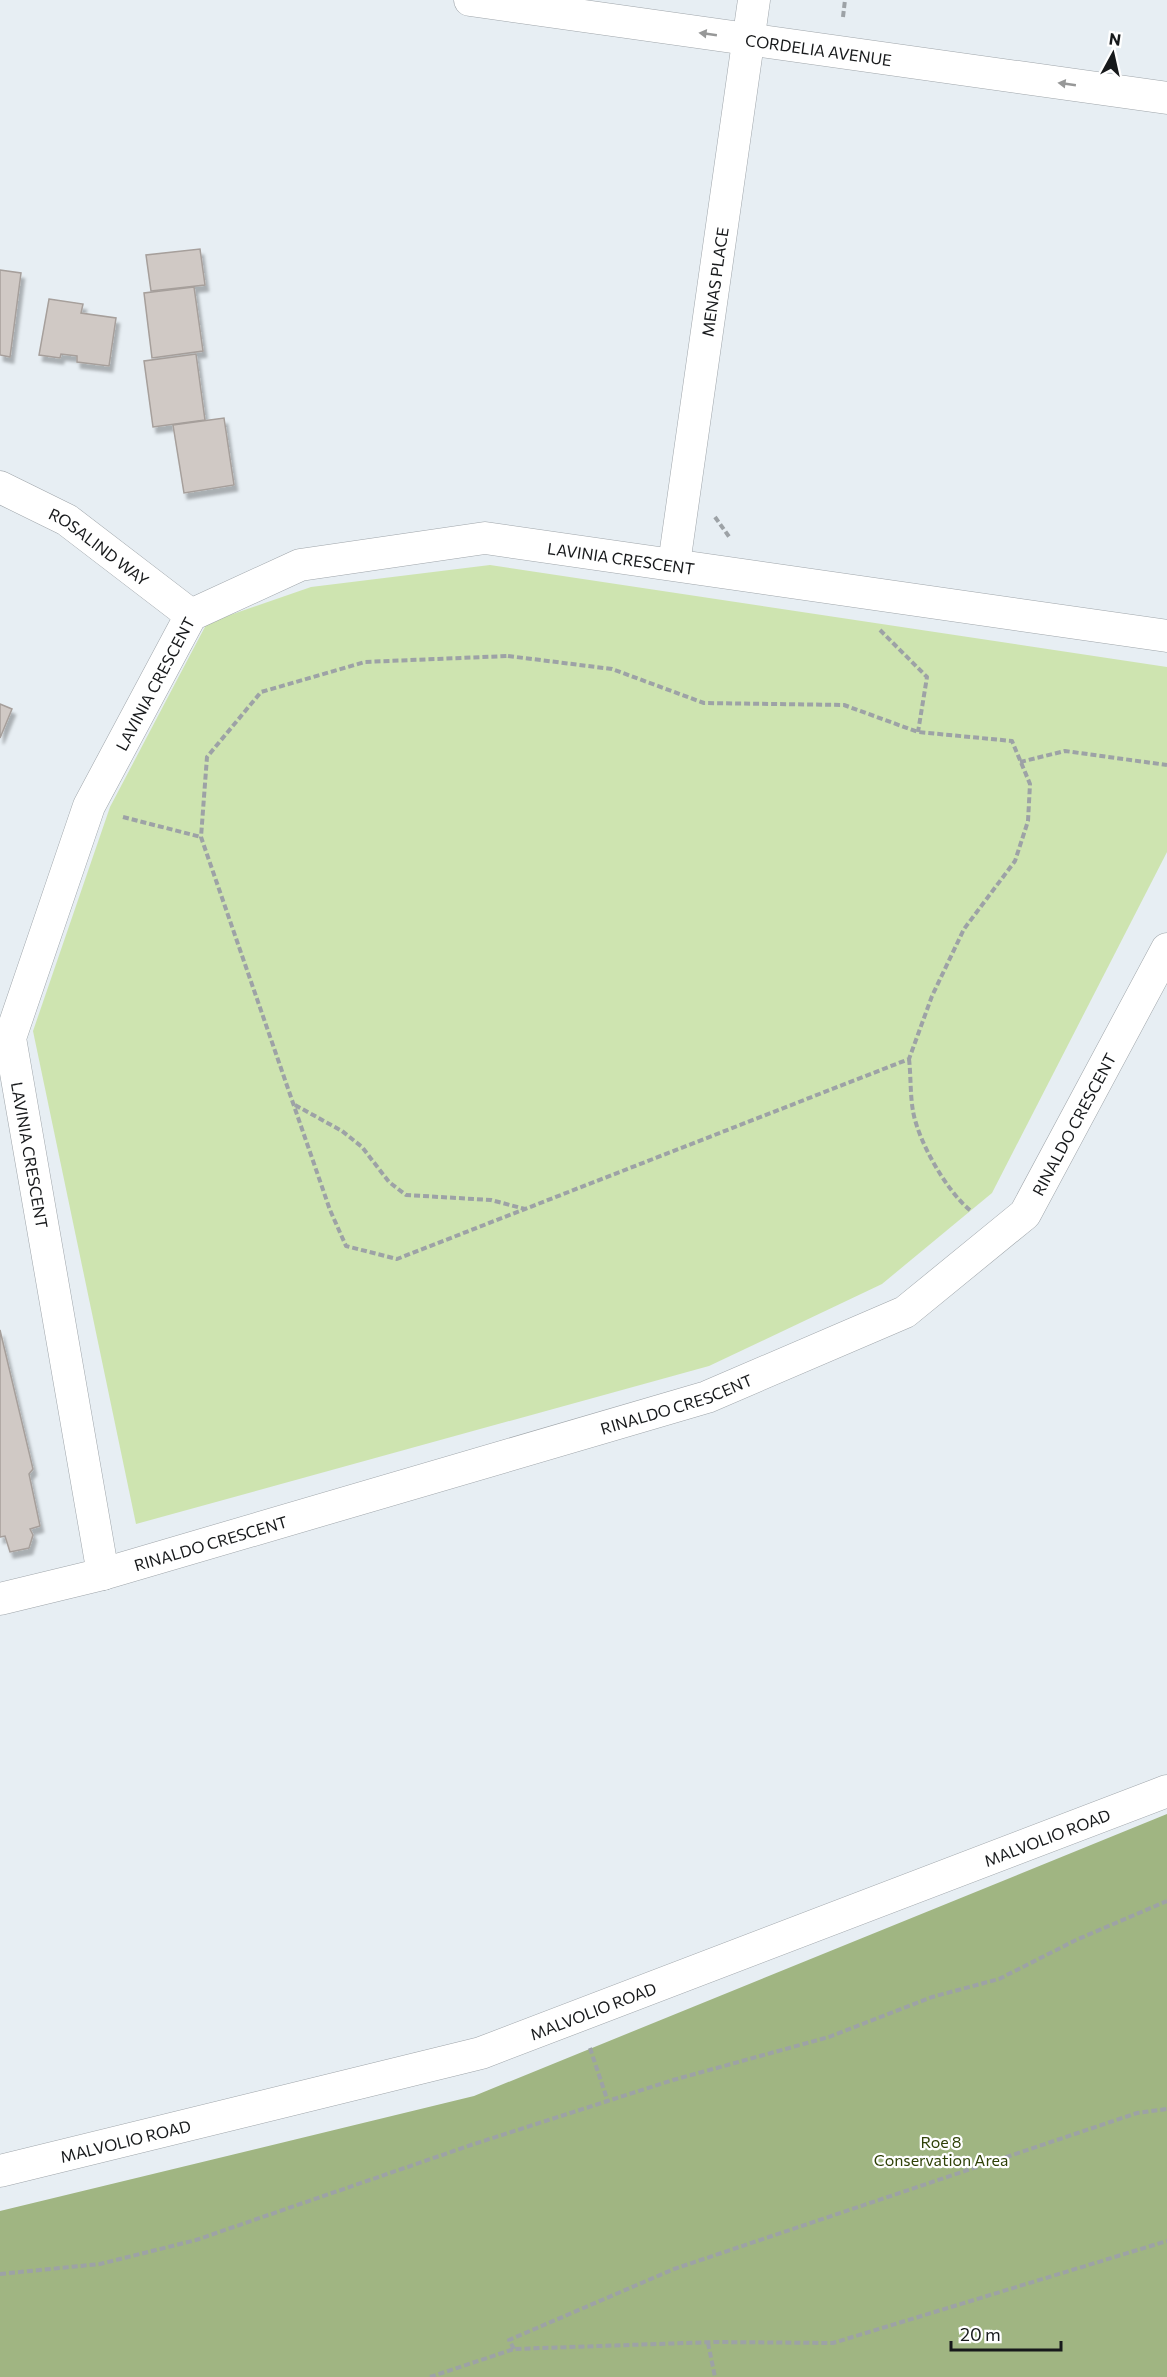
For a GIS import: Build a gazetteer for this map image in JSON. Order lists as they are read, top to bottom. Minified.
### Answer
{"streets":{"street":["CORDELIA AVENUE","MENAS PLACE","ROSALIND WAY","LAVINIA CRESCENT","RINALDO CRESCENT","MALVOLIO ROAD"]},"crossings":[["CORDELIA AVENUE","MENAS PLACE"],["MENAS PLACE","LAVINIA CRESCENT"],["ROSALIND WAY","LAVINIA CRESCENT"],["LAVINIA CRESCENT","RINALDO CRESCENT"]],"one_way":["CORDELIA AVENUE"],"parks":["Roe 8 Conservation Area"],"scale_bar":"20 m","north":"top"}
